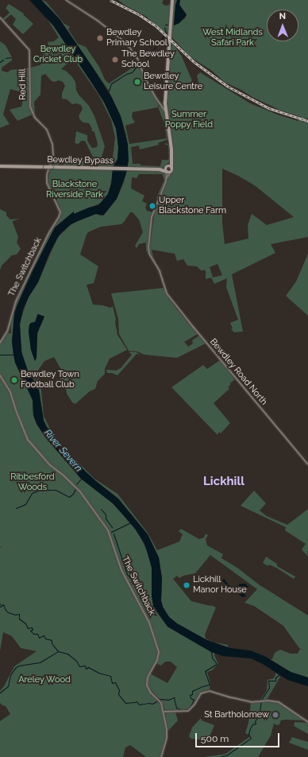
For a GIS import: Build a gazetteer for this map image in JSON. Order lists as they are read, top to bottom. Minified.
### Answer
{"streets":{"highway":["Bewdley Bypass"],"main road":["Red Hill","The Switchback","Bewdley Road North"]},"crossings":[["Red Hill","The Switchback"]],"districts":["Lickhill"],"water":["River Severn"],"parks":["West Midlands Safari Park","Bewdley Cricket Club","Summer Poppy Field","Blackstone Riverside Park","Ribbesford Woods","Areley Wood"],"places":["Bewdley Primary School","The Bewdley School","Bewdley Leisure Centre","Upper Blackstone Farm","Bewdley Town Football Club","Lickhill Manor House","St Bartholomew"],"scale_bar":"500 m","north":"top"}
